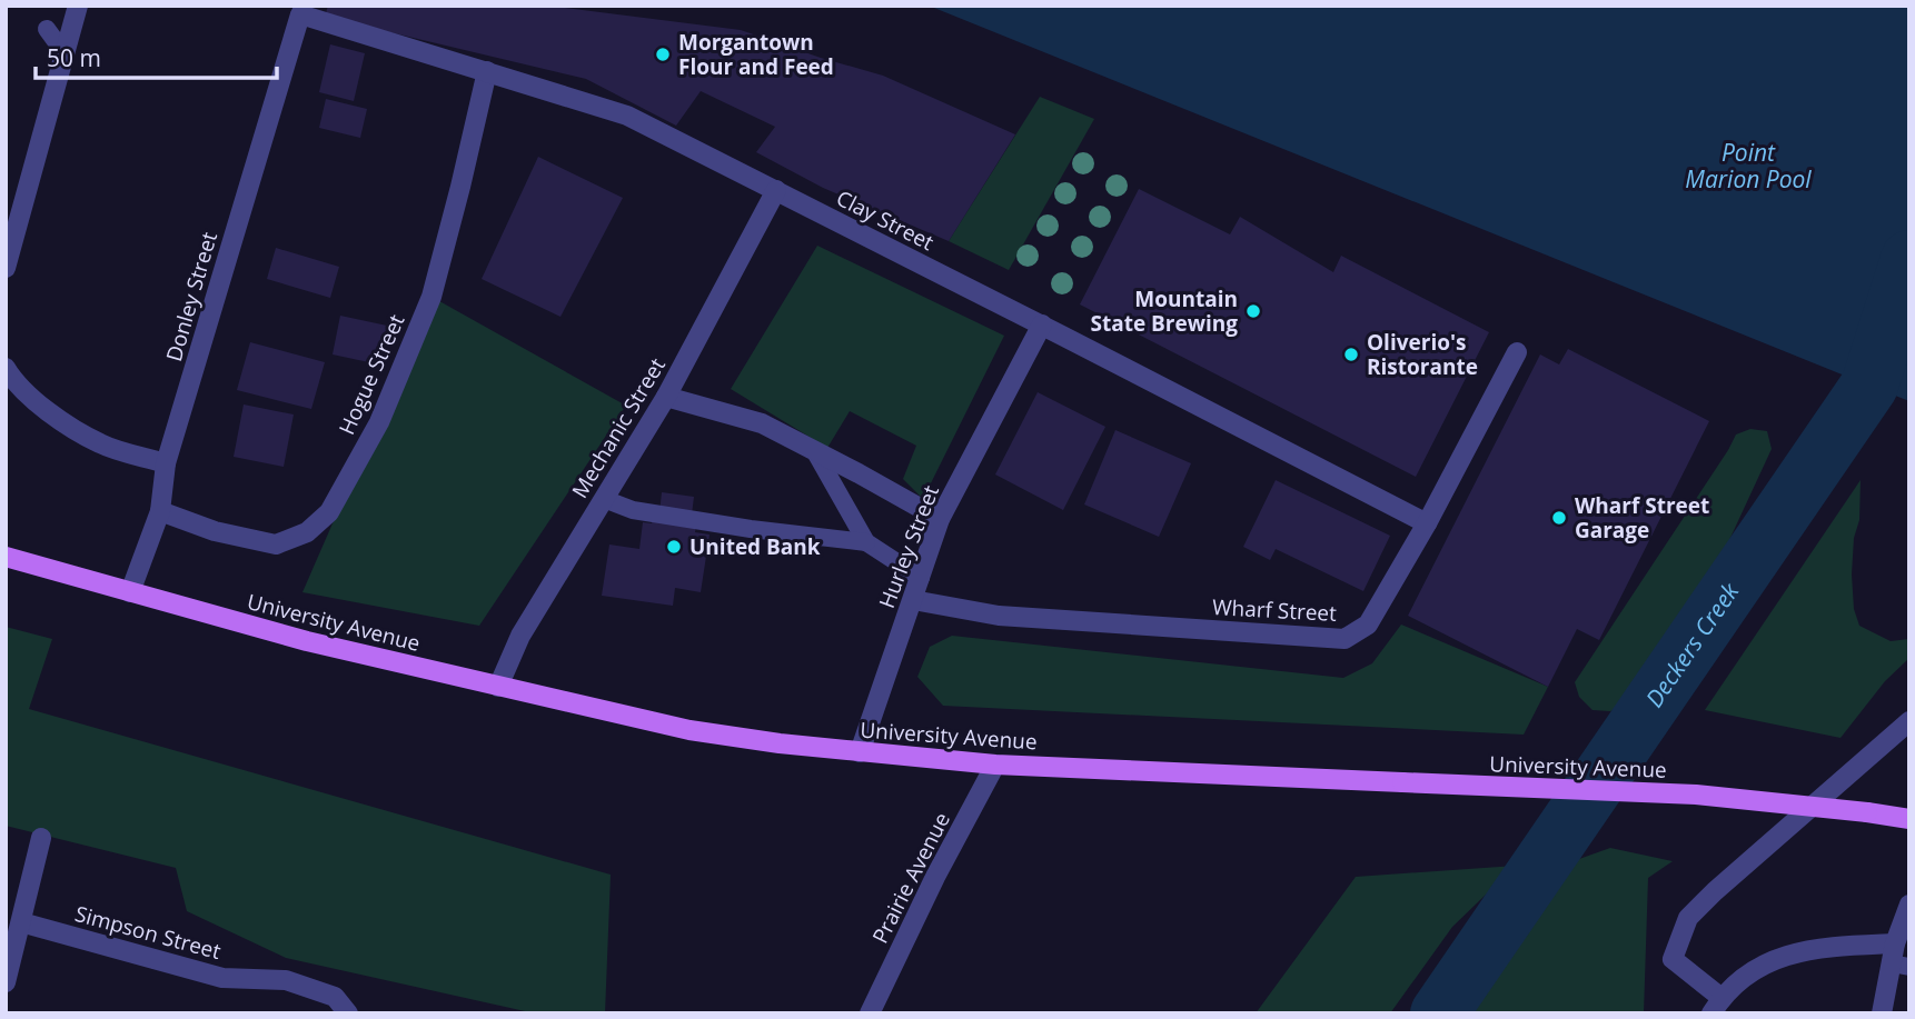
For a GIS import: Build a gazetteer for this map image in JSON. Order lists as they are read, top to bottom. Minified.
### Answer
{"streets":{"main road":["University Avenue"],"street":["Clay Street","Donley Street","Hogue Street","Mechanic Street","Hurley Street","Wharf Street","Prairie Avenue","Simpson Street"]},"crossings":[["Clay Street","Donley Street"],["Clay Street","Hogue Street"],["Clay Street","Mechanic Street"],["Clay Street","Hurley Street"],["Clay Street","Wharf Street"],["Donley Street","Hogue Street"],["Donley Street","University Avenue"],["Mechanic Street","University Avenue"],["Hurley Street","Wharf Street"],["Hurley Street","University Avenue"],["University Avenue","Prairie Avenue"]],"water":["Point Marion Pool","Deckers Creek"],"places":["Morgantown Flour and Feed","Mountain State Brewing","Oliverio's Ristorante","Wharf Street Garage","United Bank"],"scale_bar":"50 m"}
